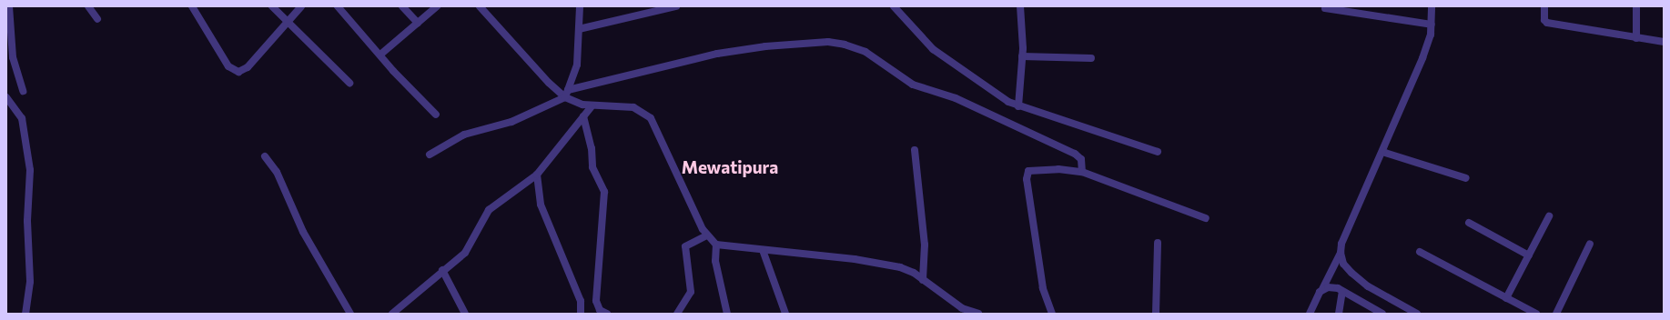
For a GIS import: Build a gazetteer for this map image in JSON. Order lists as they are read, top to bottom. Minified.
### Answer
{"districts":["Mewatipura"]}
